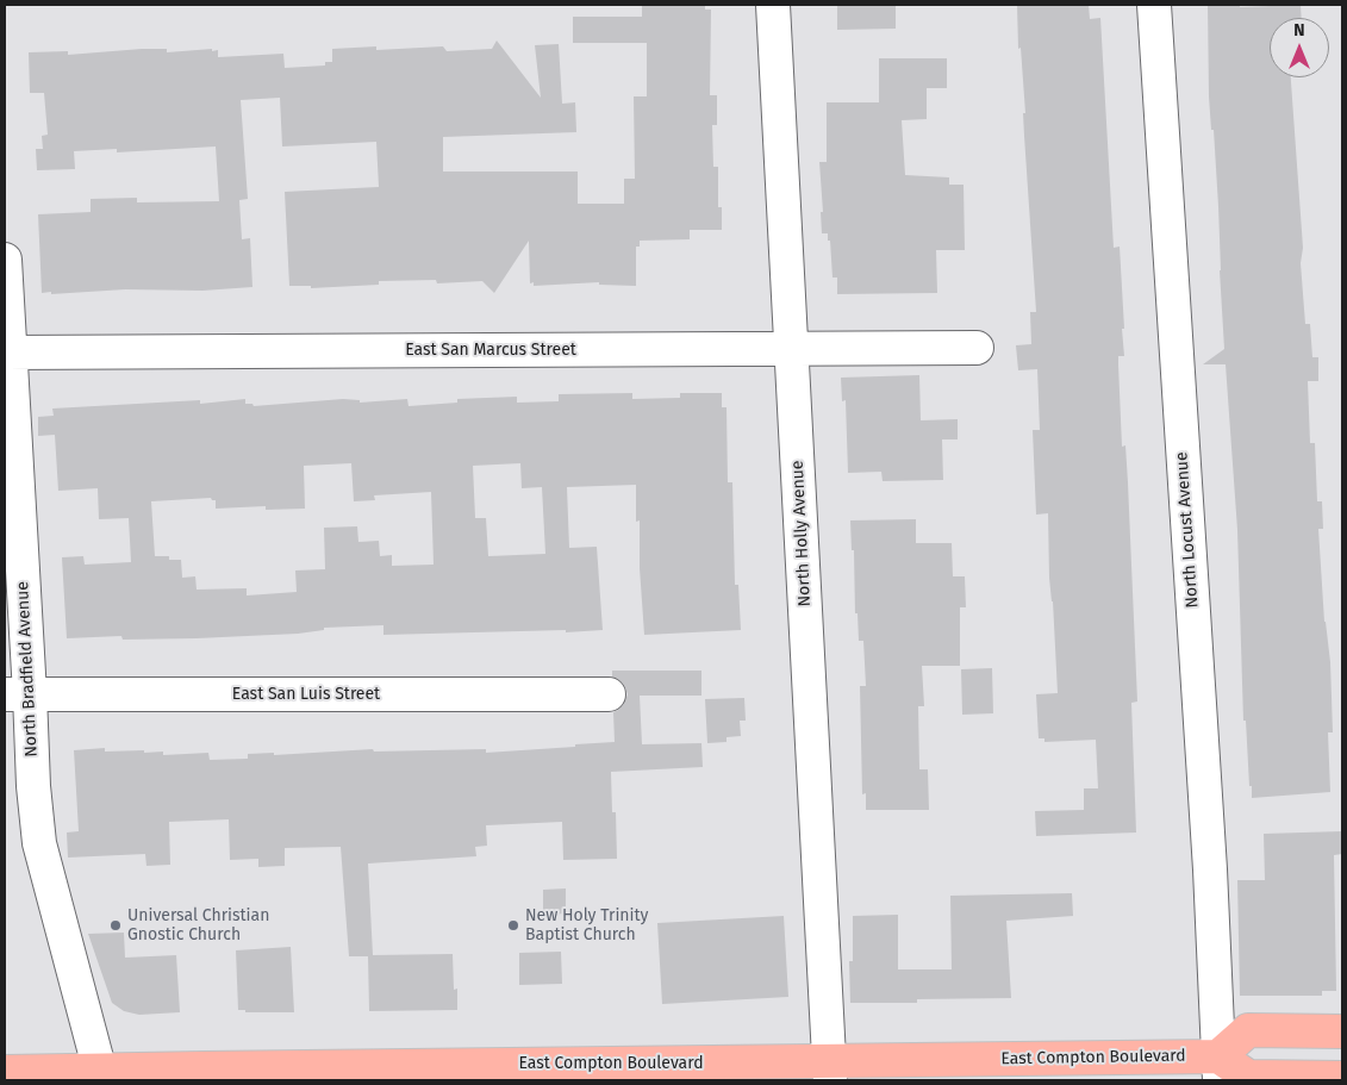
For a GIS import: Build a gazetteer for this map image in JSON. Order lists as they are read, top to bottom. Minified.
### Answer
{"streets":{"main road":["East Compton Boulevard"],"street":["East San Marcus Street","North Locust Avenue","North Holly Avenue","North Bradfield Avenue","East San Luis Street"]},"crossings":[["East San Marcus Street","North Holly Avenue"],["East San Marcus Street","North Bradfield Avenue"],["North Locust Avenue","East Compton Boulevard"],["North Holly Avenue","East Compton Boulevard"],["North Bradfield Avenue","East San Luis Street"],["North Bradfield Avenue","East Compton Boulevard"]],"places":["Universal Christian Gnostic Church","New Holy Trinity Baptist Church"],"north":"top"}
